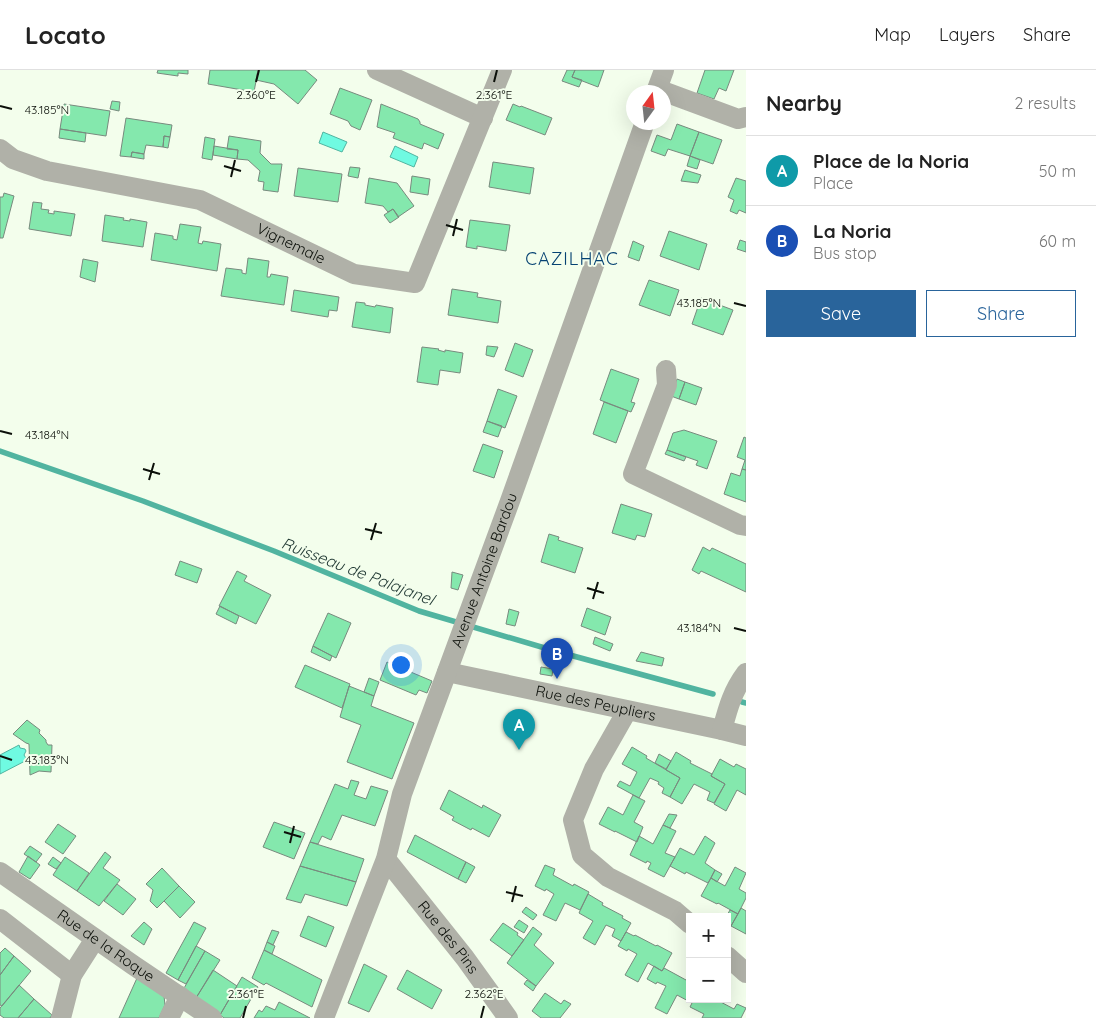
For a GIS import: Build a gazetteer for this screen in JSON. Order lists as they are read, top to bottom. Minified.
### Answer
{"streets":{"street":["Vignemale","Avenue Antoine Bardou","Rue des Peupliers","Rue des Pins","Rue de la Roque"]},"crossings":[["Avenue Antoine Bardou","Rue des Peupliers"],["Avenue Antoine Bardou","Rue des Pins"]],"districts":["CAZILHAC"],"water":["Ruisseau de Palajanel"],"north":"top","page":{"header":"Locato","nav":["Map","Layers","Share"],"heading":["Nearby","2 results"],"list":[{"mark":"A","name":"Place de la Noria","note":"Place","value":"50 m"},{"mark":"B","name":"La Noria","note":"Bus stop","value":"60 m"}],"buttons":["Save","Share"],"pins":["B","A"],"map_buttons":["+","−"]},"coordinates":["2.361°E","2.360°E","43.185°N","43.184°N","43.183°N","2.362°E"]}
